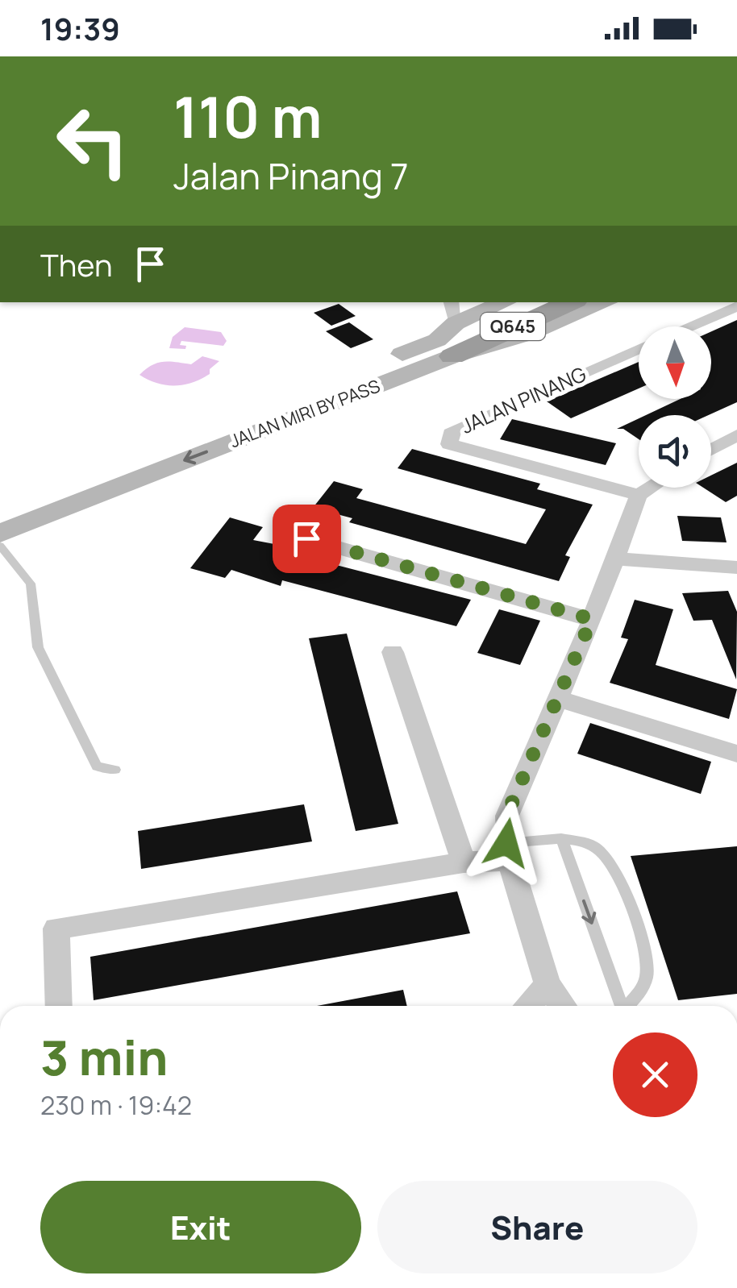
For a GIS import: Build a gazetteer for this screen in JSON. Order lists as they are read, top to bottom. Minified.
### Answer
{"streets":{"highway":["Q645"],"main road":["JALAN MIRI BY PASS"],"street":["JALAN PINANG"]},"crossings":[["Q645","JALAN MIRI BY PASS"]],"north":"bottom","page":{"status":"19:39","turn":["110 m","Jalan Pinang 7"],"then":"Then","heading":["3 min","230 m · 19:42"],"buttons":["Exit","Share"]}}
